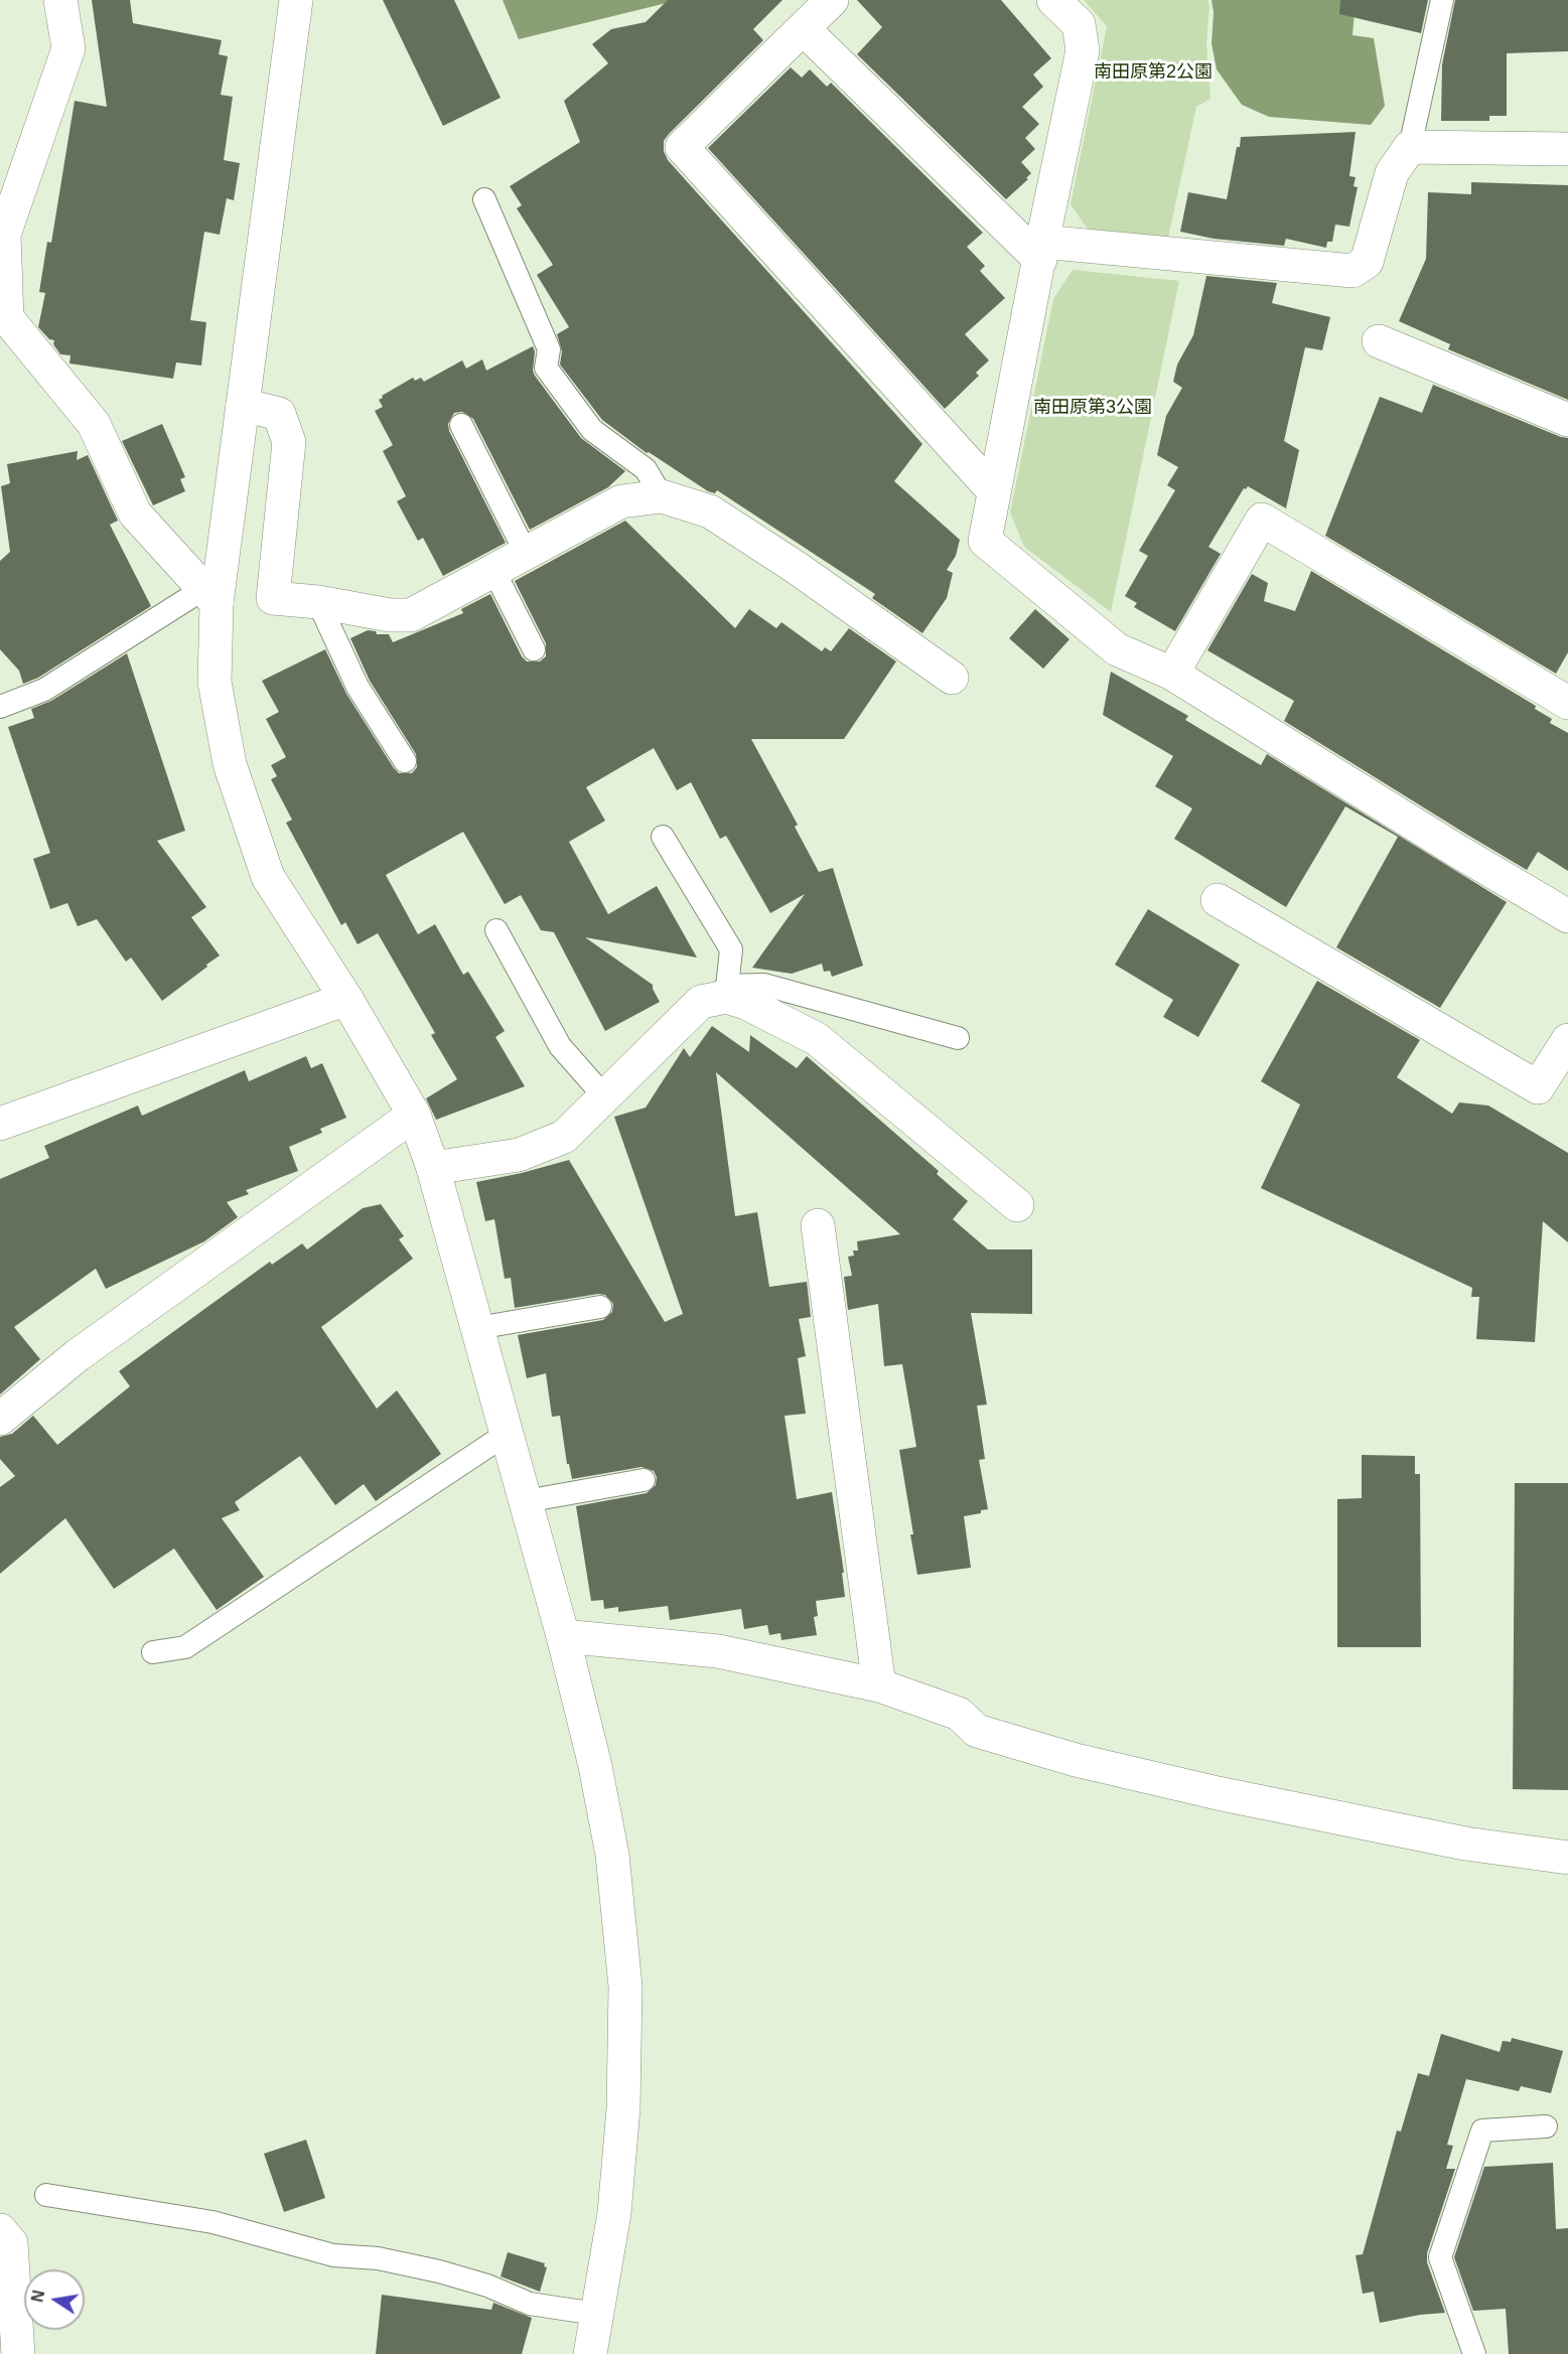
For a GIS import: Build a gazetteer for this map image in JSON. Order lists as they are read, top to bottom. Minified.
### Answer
{"parks":["南田原第2公園","南田原第3公園"],"north":"left"}
